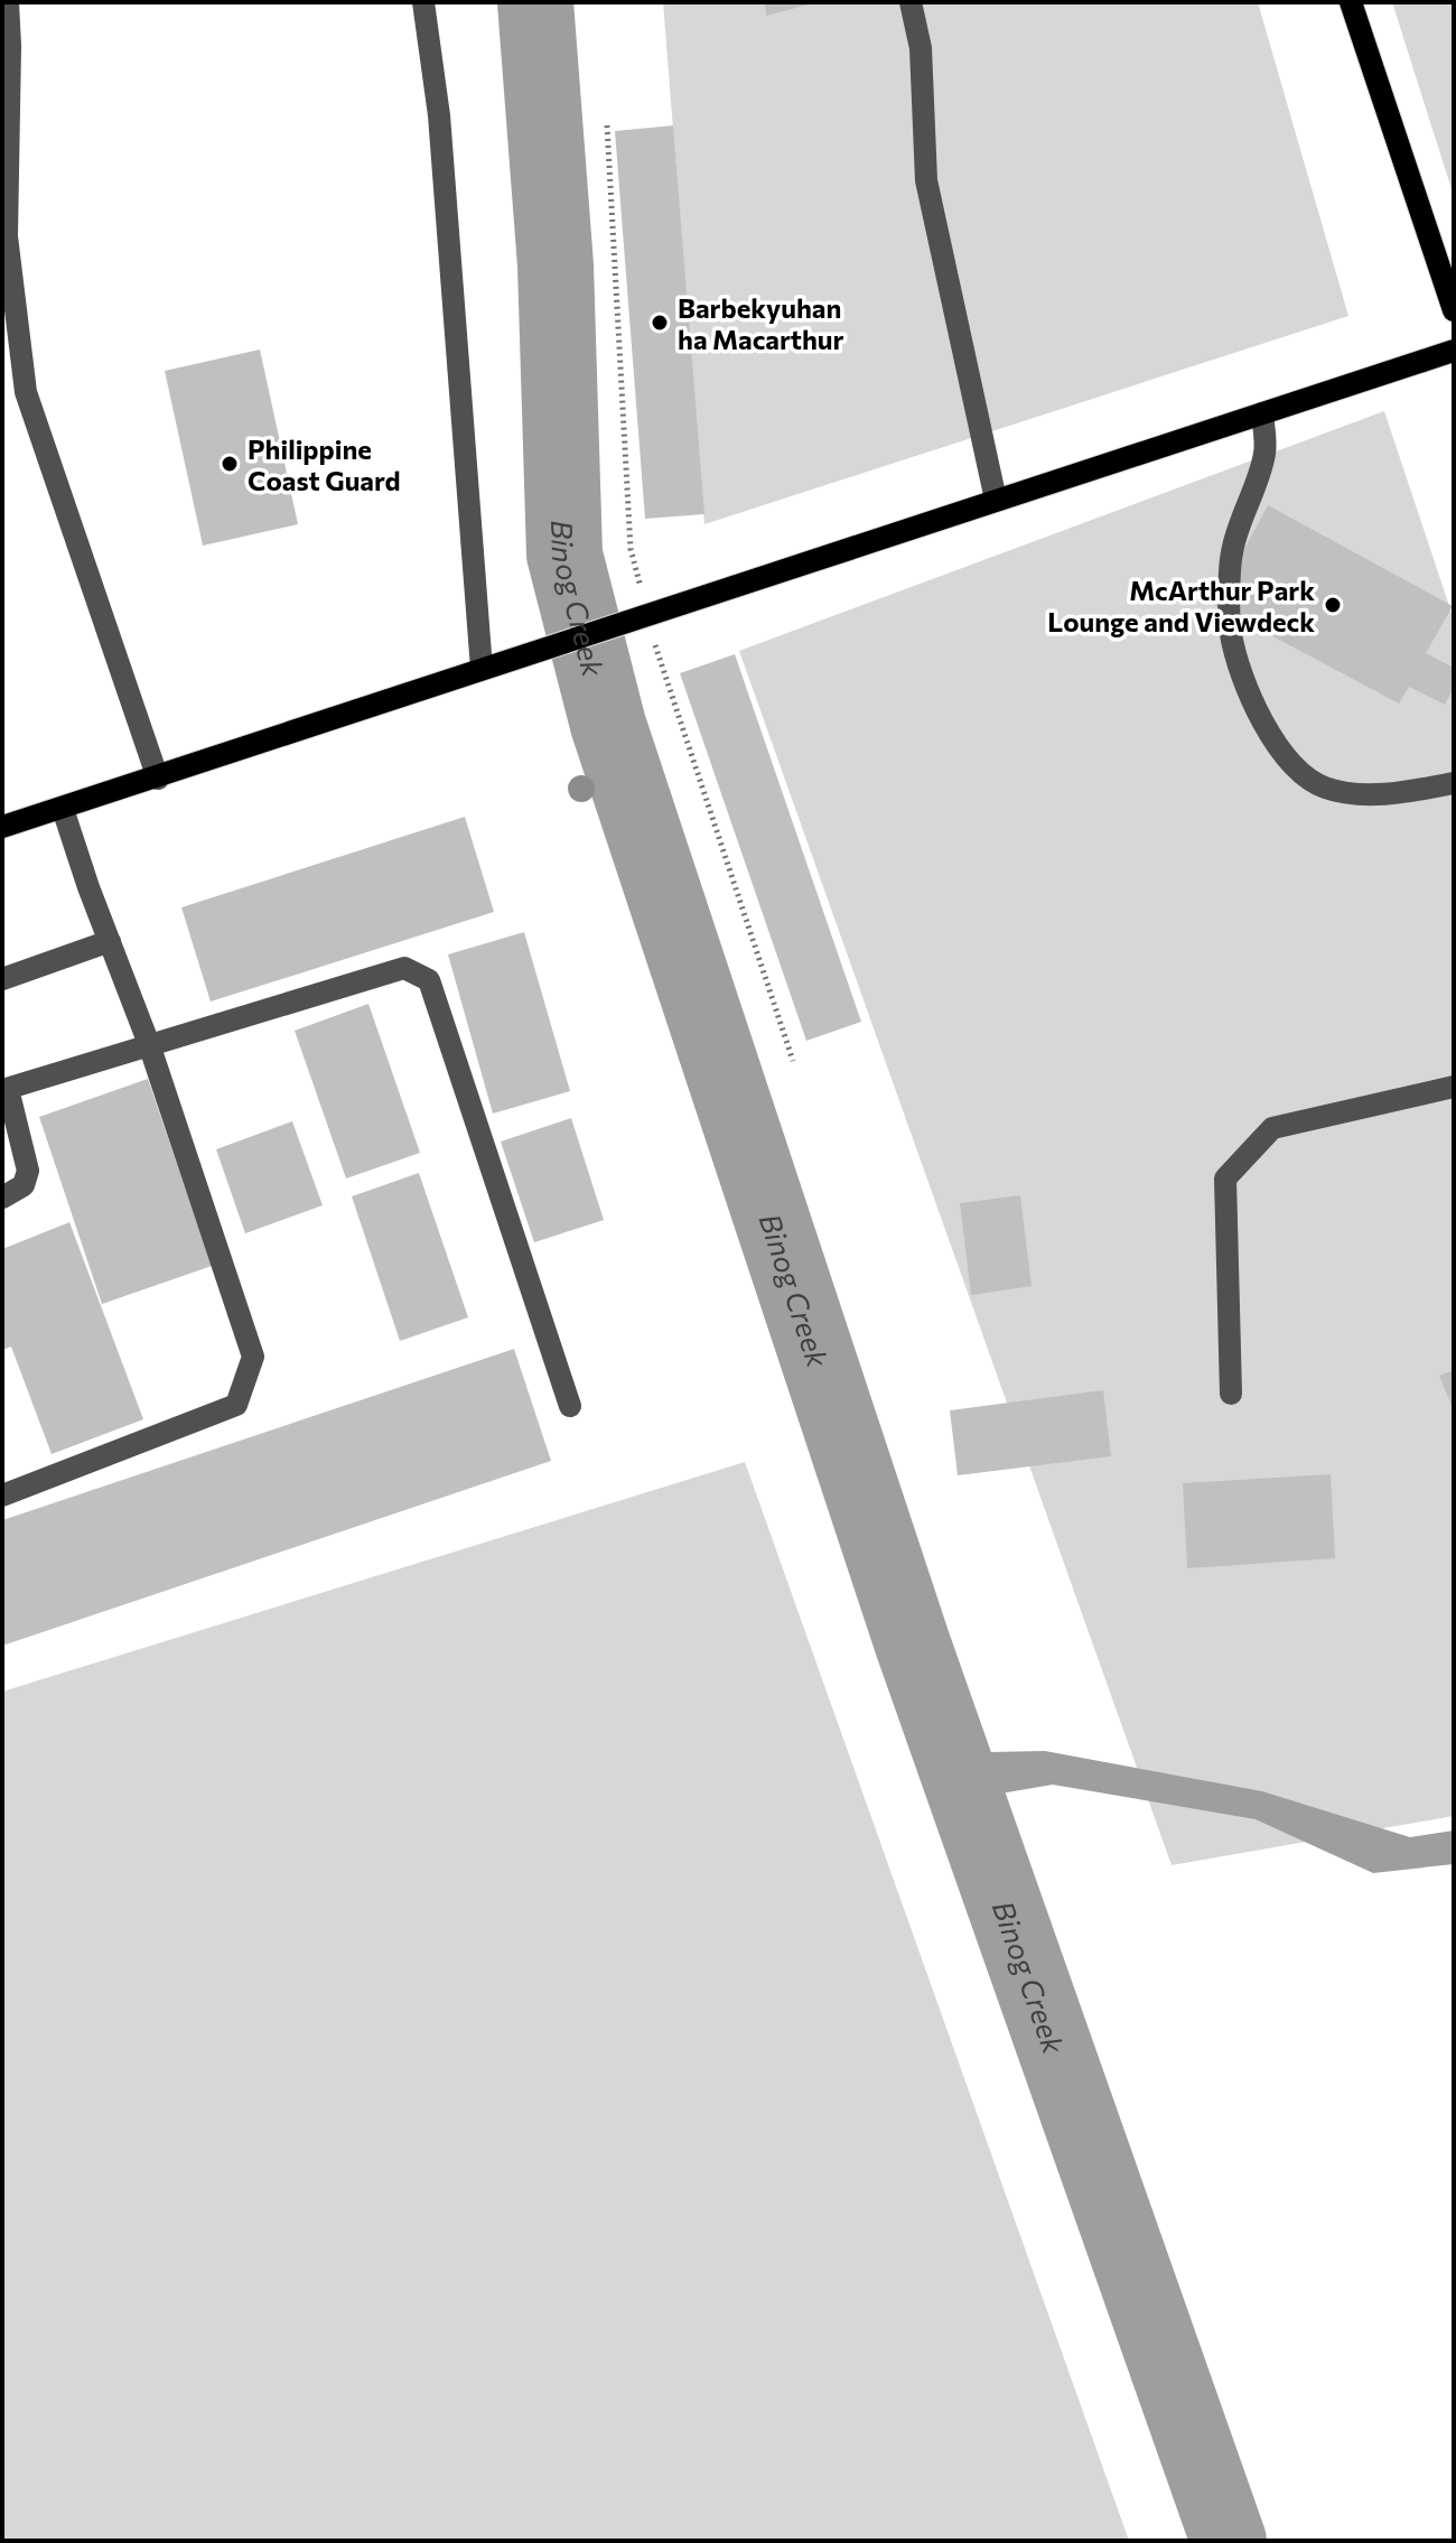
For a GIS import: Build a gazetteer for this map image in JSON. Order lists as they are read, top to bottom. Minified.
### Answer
{"water":["Binog Creek"],"places":["Barbekyuhan ha Macarthur","Philippine Coast Guard","McArthur Park Lounge and Viewdeck"]}
